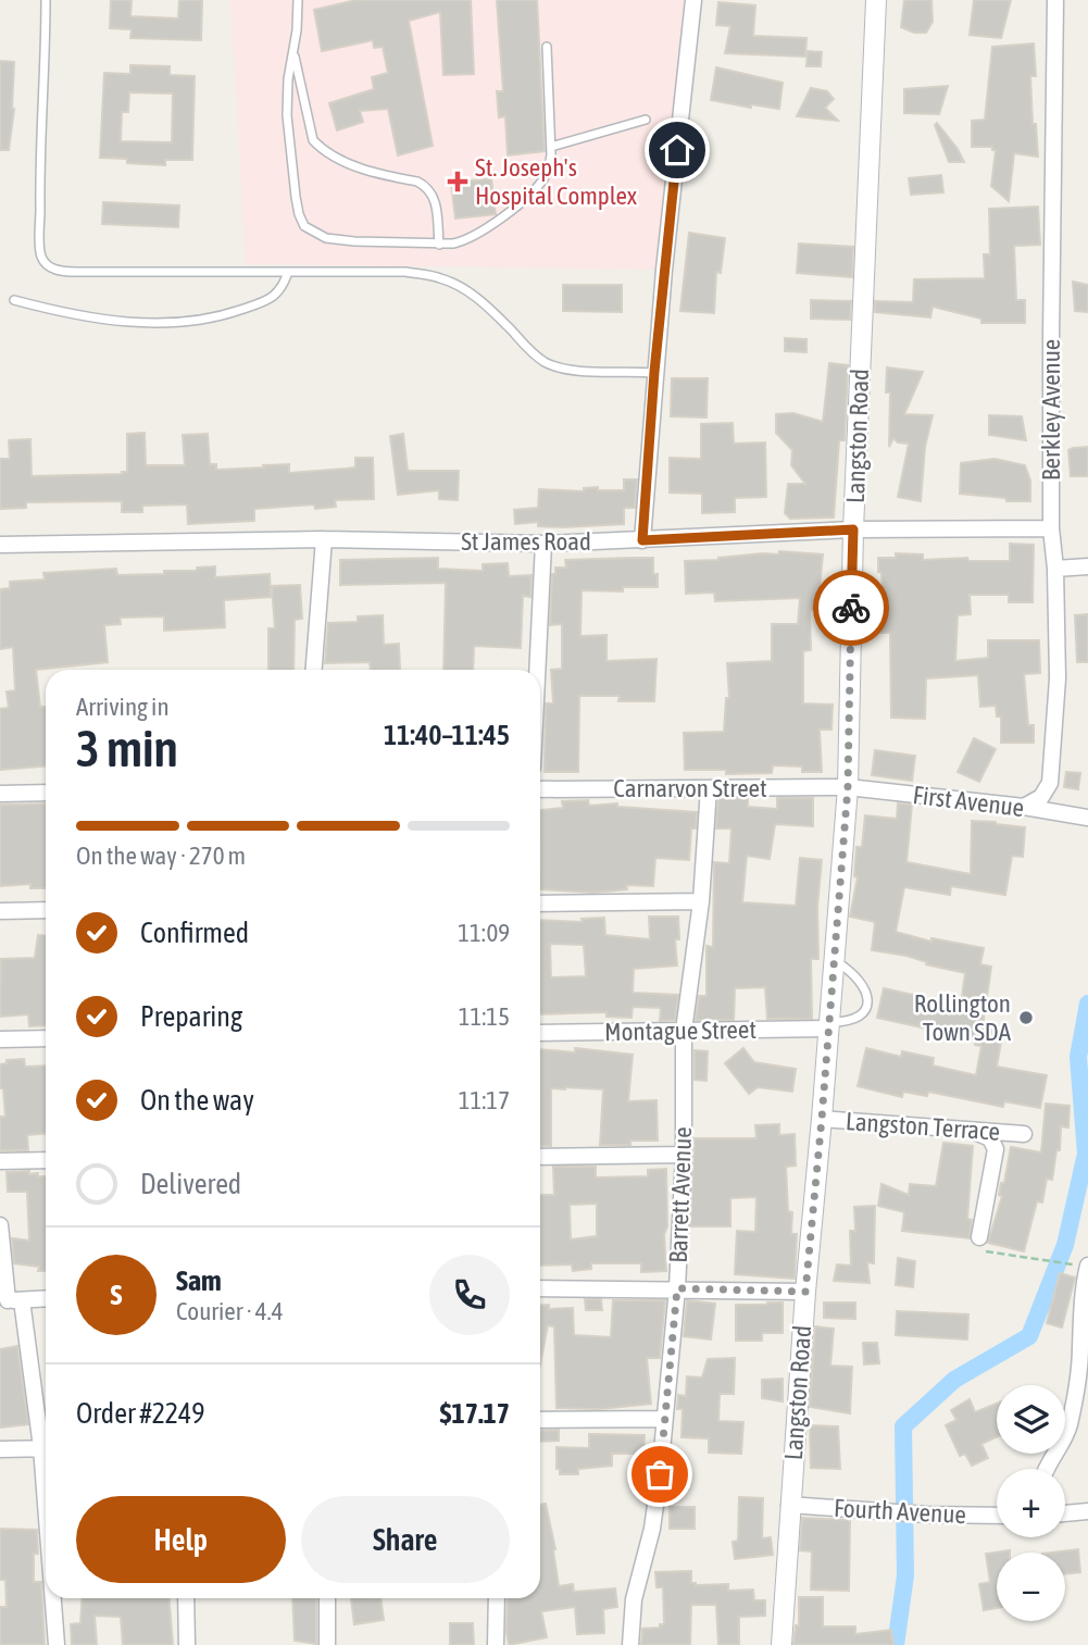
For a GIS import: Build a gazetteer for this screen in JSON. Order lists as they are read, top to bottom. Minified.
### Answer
{"streets":{"street":["Berkley Avenue","Langston Road","St James Road","Carnarvon Street","First Avenue","Montague Street","Langston Terrace","Barrett Avenue","Fourth Avenue"]},"crossings":[["Berkley Avenue","St James Road"],["Berkley Avenue","First Avenue"],["Langston Road","St James Road"],["Langston Road","Carnarvon Street"],["Langston Road","First Avenue"],["Langston Road","Montague Street"],["Langston Road","Langston Terrace"],["Langston Road","Fourth Avenue"],["Carnarvon Street","First Avenue"],["Carnarvon Street","Barrett Avenue"],["Montague Street","Barrett Avenue"]],"places":{"health":["St. Joseph's Hospital Complex"],"other":["Rollington Town SDA"]},"page":{"heading":["3 min","Arriving in","11:40–11:45"],"panel":["Sam","Courier · 4.4","Order #2249","$17.17"],"bar":"On the way · 270 m","list":[["Confirmed","11:09"],["Preparing","11:15"],["On the way","11:17"],"Delivered"],"round":"S","map_buttons":["+","−"],"buttons":["Help","Share"]}}
